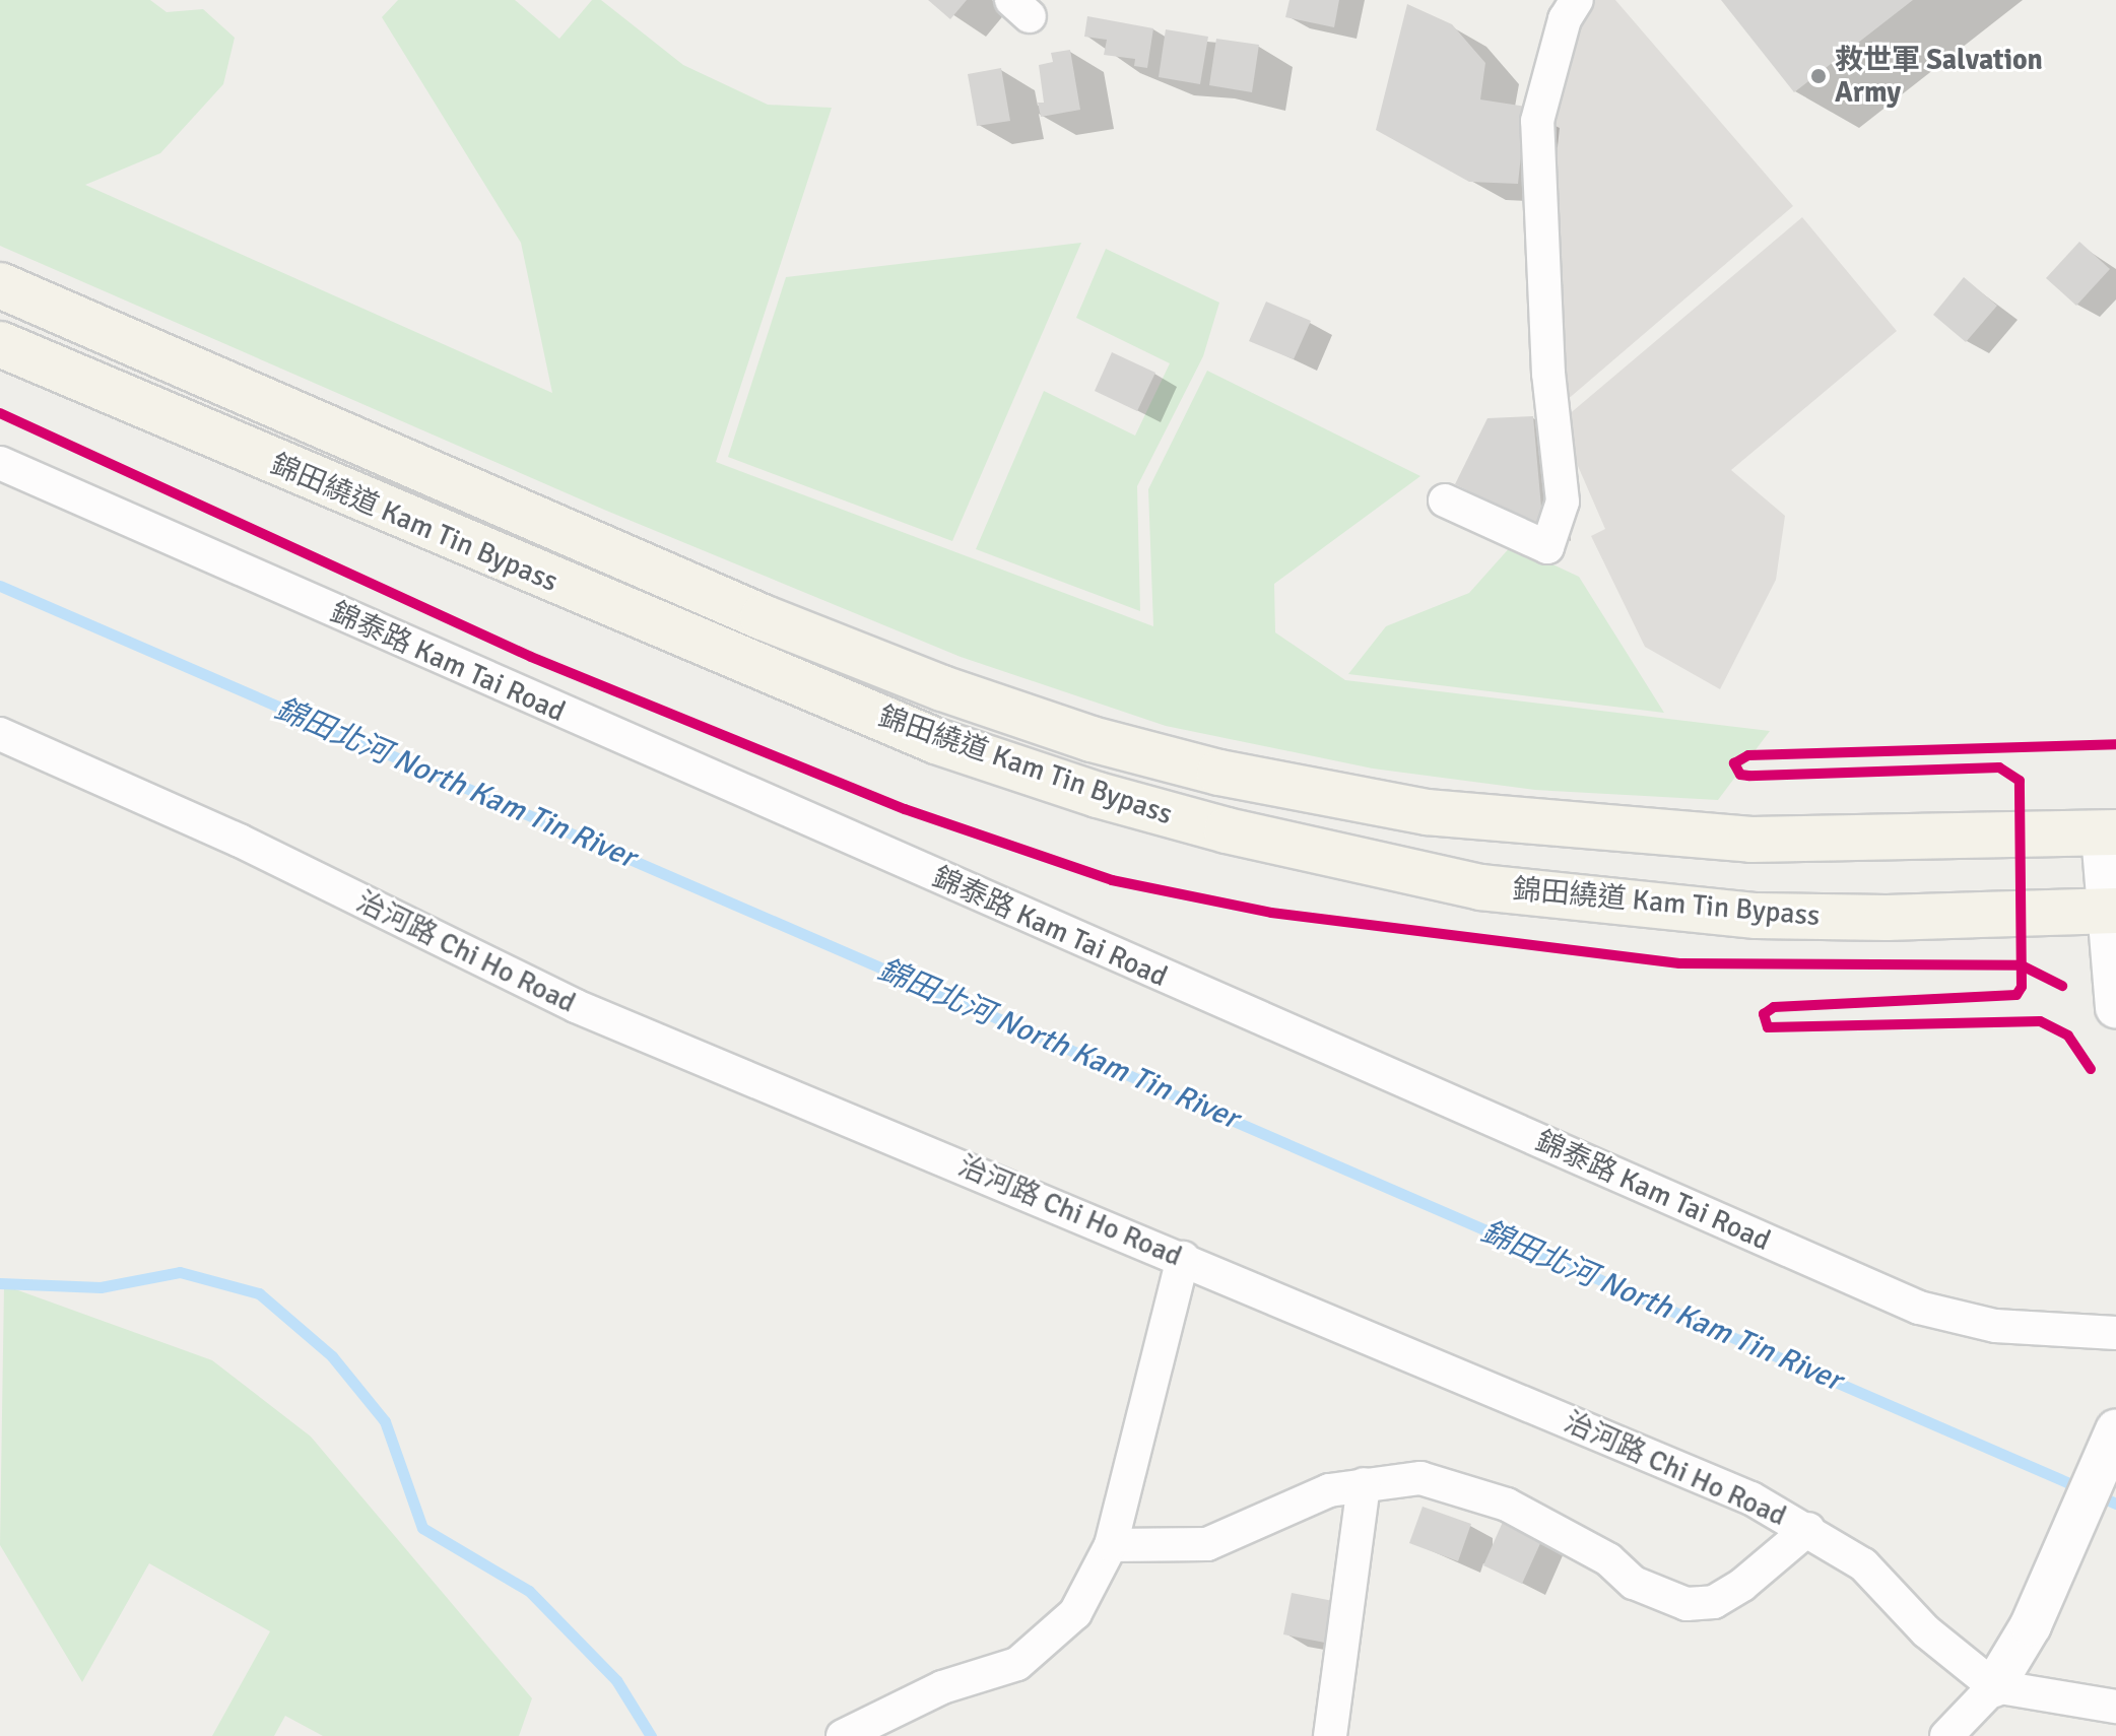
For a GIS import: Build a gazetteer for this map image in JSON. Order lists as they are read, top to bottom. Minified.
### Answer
{"streets":{"main road":["錦田繞道 Kam Tin Bypass"],"street":["錦泰路 Kam Tai Road","治河路 Chi Ho Road"]},"water":["錦田北河 North Kam Tin River"],"places":["救世軍 Salvation Army"]}
